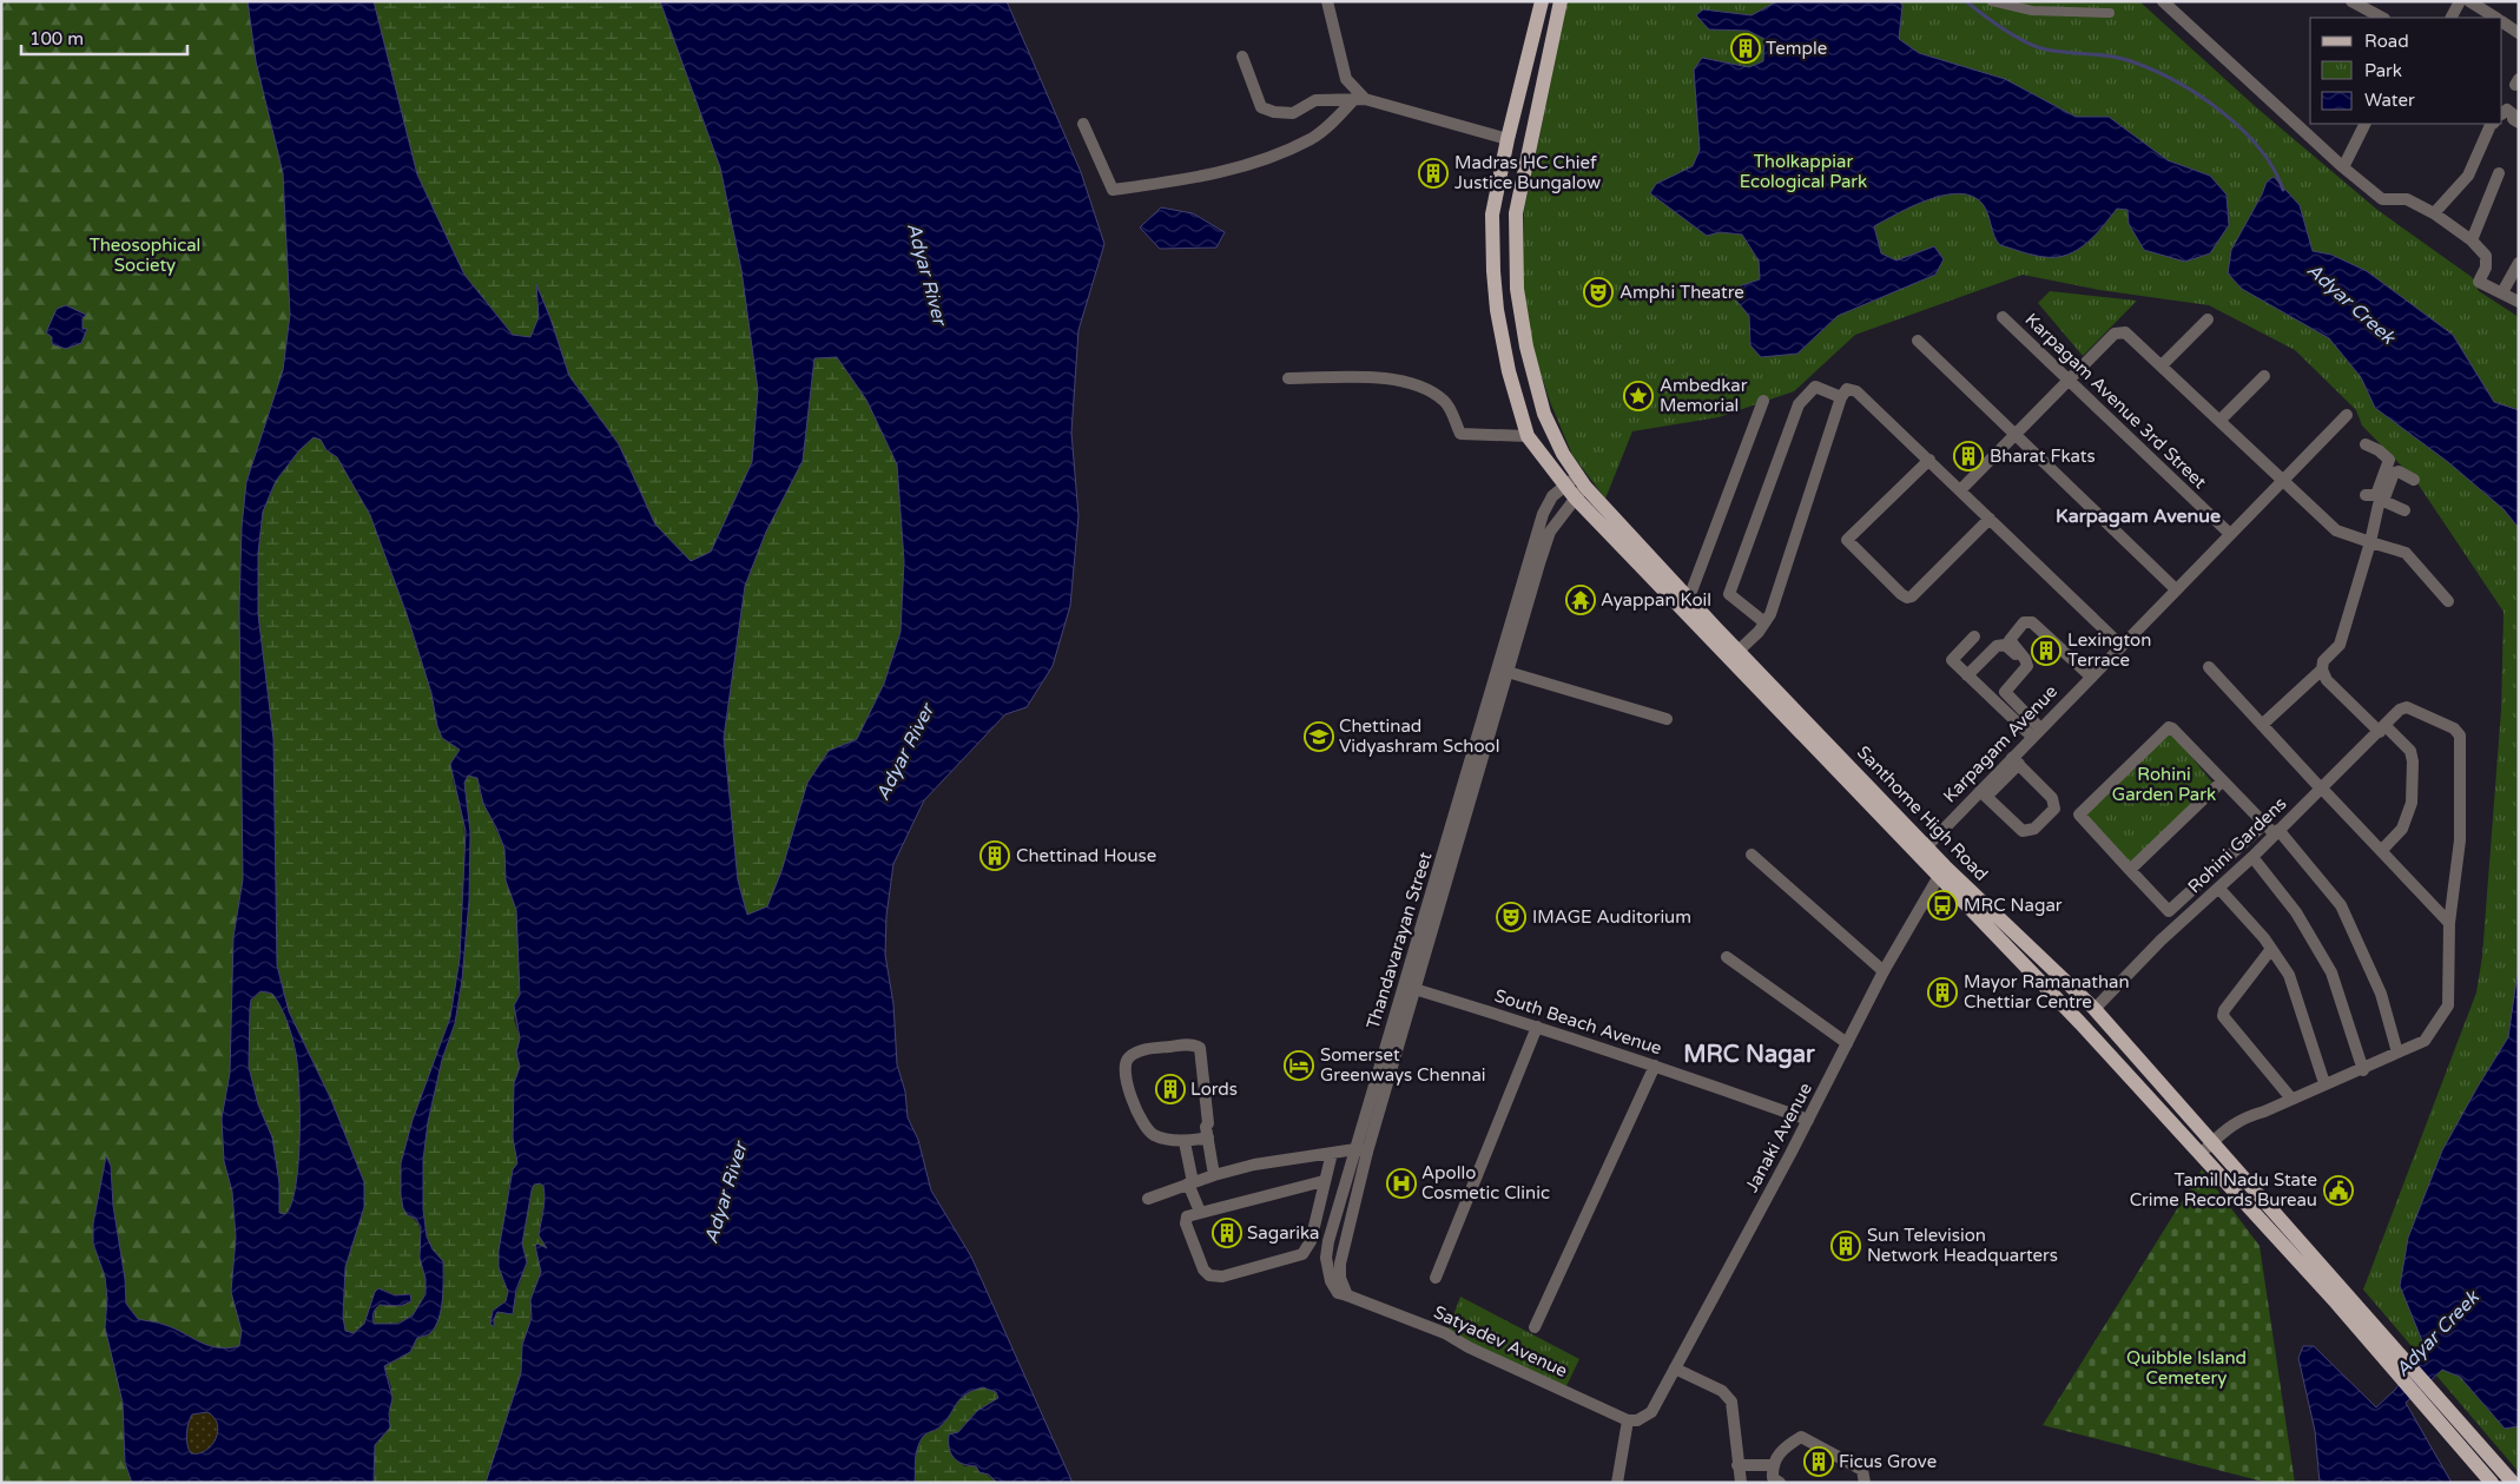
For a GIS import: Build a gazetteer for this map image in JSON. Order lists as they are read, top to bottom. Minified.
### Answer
{"streets":{"main road":["Santhome High Road"],"street":["Karpagam Avenue 3rd Street","Karpagam Avenue","Rohini Gardens","Thandavarayan Street","South Beach Avenue","Janaki Avenue","Satyadev Avenue"]},"crossings":[["Karpagam Avenue 3rd Street","Karpagam Avenue"],["Karpagam Avenue","Santhome High Road"],["Santhome High Road","Rohini Gardens"],["Santhome High Road","Thandavarayan Street"],["Santhome High Road","Janaki Avenue"],["Thandavarayan Street","South Beach Avenue"],["Thandavarayan Street","Satyadev Avenue"],["South Beach Avenue","Janaki Avenue"],["Janaki Avenue","Satyadev Avenue"]],"districts":["Karpagam Avenue","MRC Nagar"],"water":["Adyar River","Adyar Creek"],"parks":["Tholkappiar Ecological Park","Theosophical Society","Rohini Garden Park","Quibble Island Cemetery"],"places":{"building":["Temple","Madras HC Chief Justice Bungalow","Bharat Fkats","Lexington Terrace","Chettinad House","Mayor Ramanathan Chettiar Centre","Lords","Sagarika","Sun Television Network Headquarters","Ficus Grove"],"theatre":["Amphi Theatre","IMAGE Auditorium"],"place":["Ambedkar Memorial"],"temple":["Ayappan Koil"],"school or university":["Chettinad Vidyashram School"],"bus stop":["MRC Nagar"],"hotel":["Somerset Greenways Chennai"],"hospital":["Apollo Cosmetic Clinic"],"public building":["Tamil Nadu State Crime Records Bureau"]},"legend":["Road","Park","Water"],"scale_bar":"100 m"}
